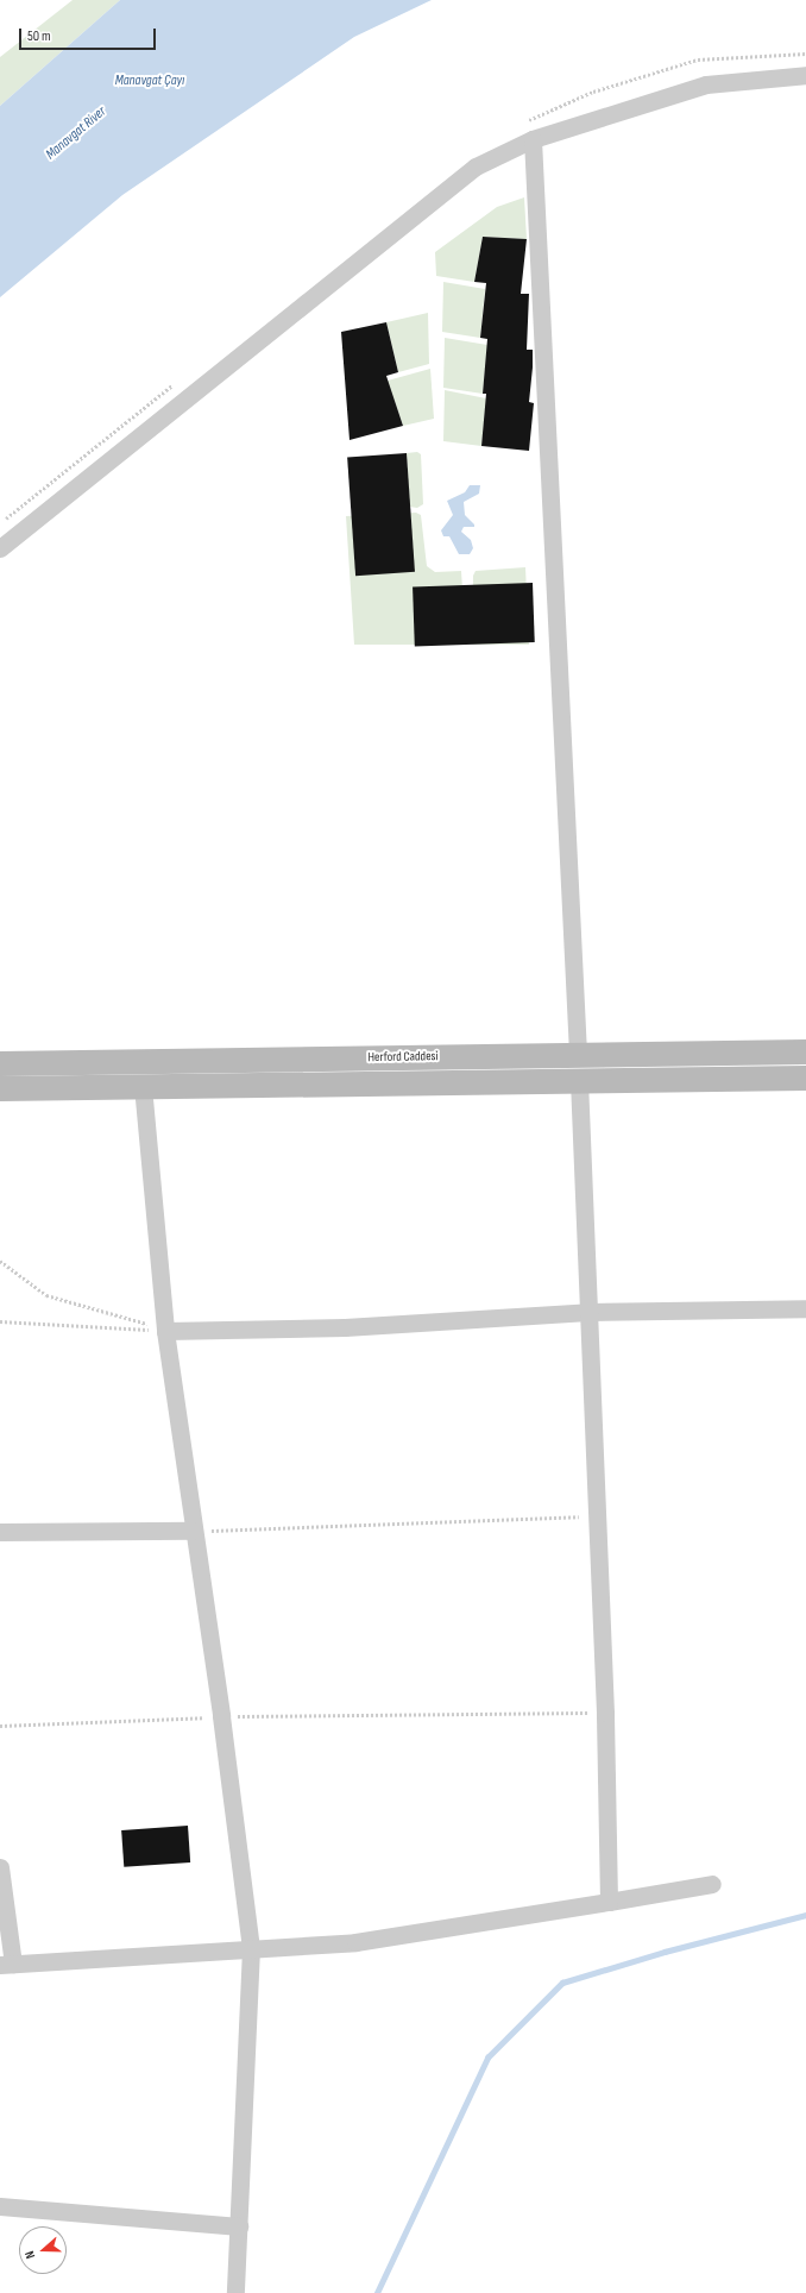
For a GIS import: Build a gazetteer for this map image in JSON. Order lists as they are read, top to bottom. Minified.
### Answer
{"streets":{"main road":["Herford Caddesi"]},"water":["Manavgat Çayı","Manavgat River"],"scale_bar":"50 m","north":"left"}
